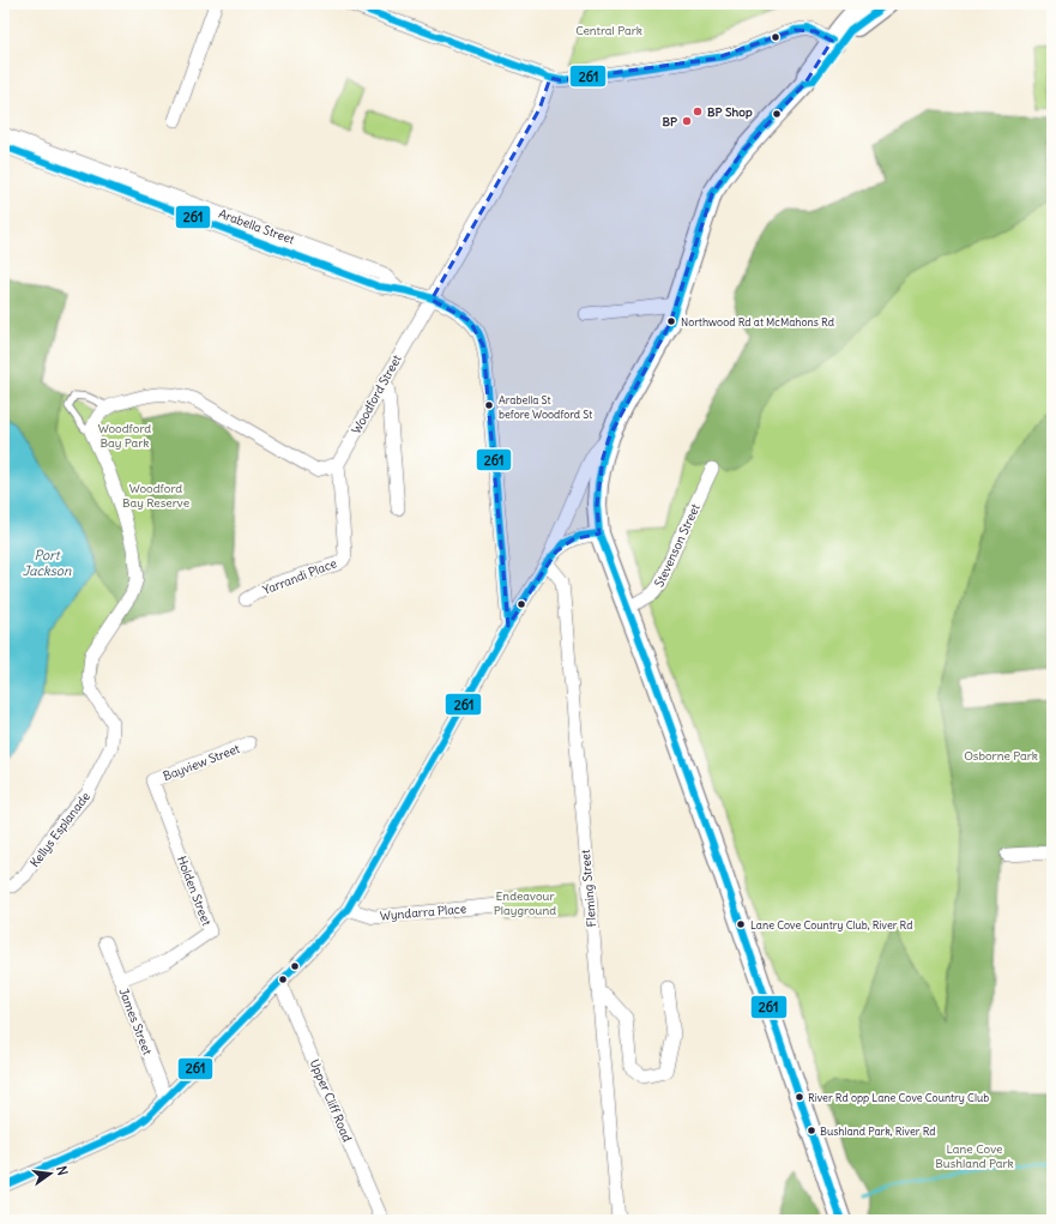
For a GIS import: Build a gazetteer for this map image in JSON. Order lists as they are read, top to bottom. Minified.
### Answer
{"streets":{"street":["Arabella Street","Woodford Street","Stevenson Street","Yarrandi Place","Bayview Street","Kellys Esplanade","Fleming Street","Holden Street","Wyndarra Place","James Street","Upper Cliff Road"]},"crossings":[["Arabella Street","Woodford Street"],["Woodford Street","Yarrandi Place"],["Bayview Street","Holden Street"],["Holden Street","James Street"]],"water":["Port Jackson"],"parks":["Central Park","Woodford Bay Park","Woodford Bay Reserve","Osborne Park","Endeavour Playground","Lane Cove Bushland Park"],"places":["BP Shop","BP","Northwood Rd at McMahons Rd","Arabella St before Woodford St","Lane Cove Country Club, River Rd","River Rd opp Lane Cove Country Club","Bushland Park, River Rd"],"lines":["transit line 261"],"north":"right"}
